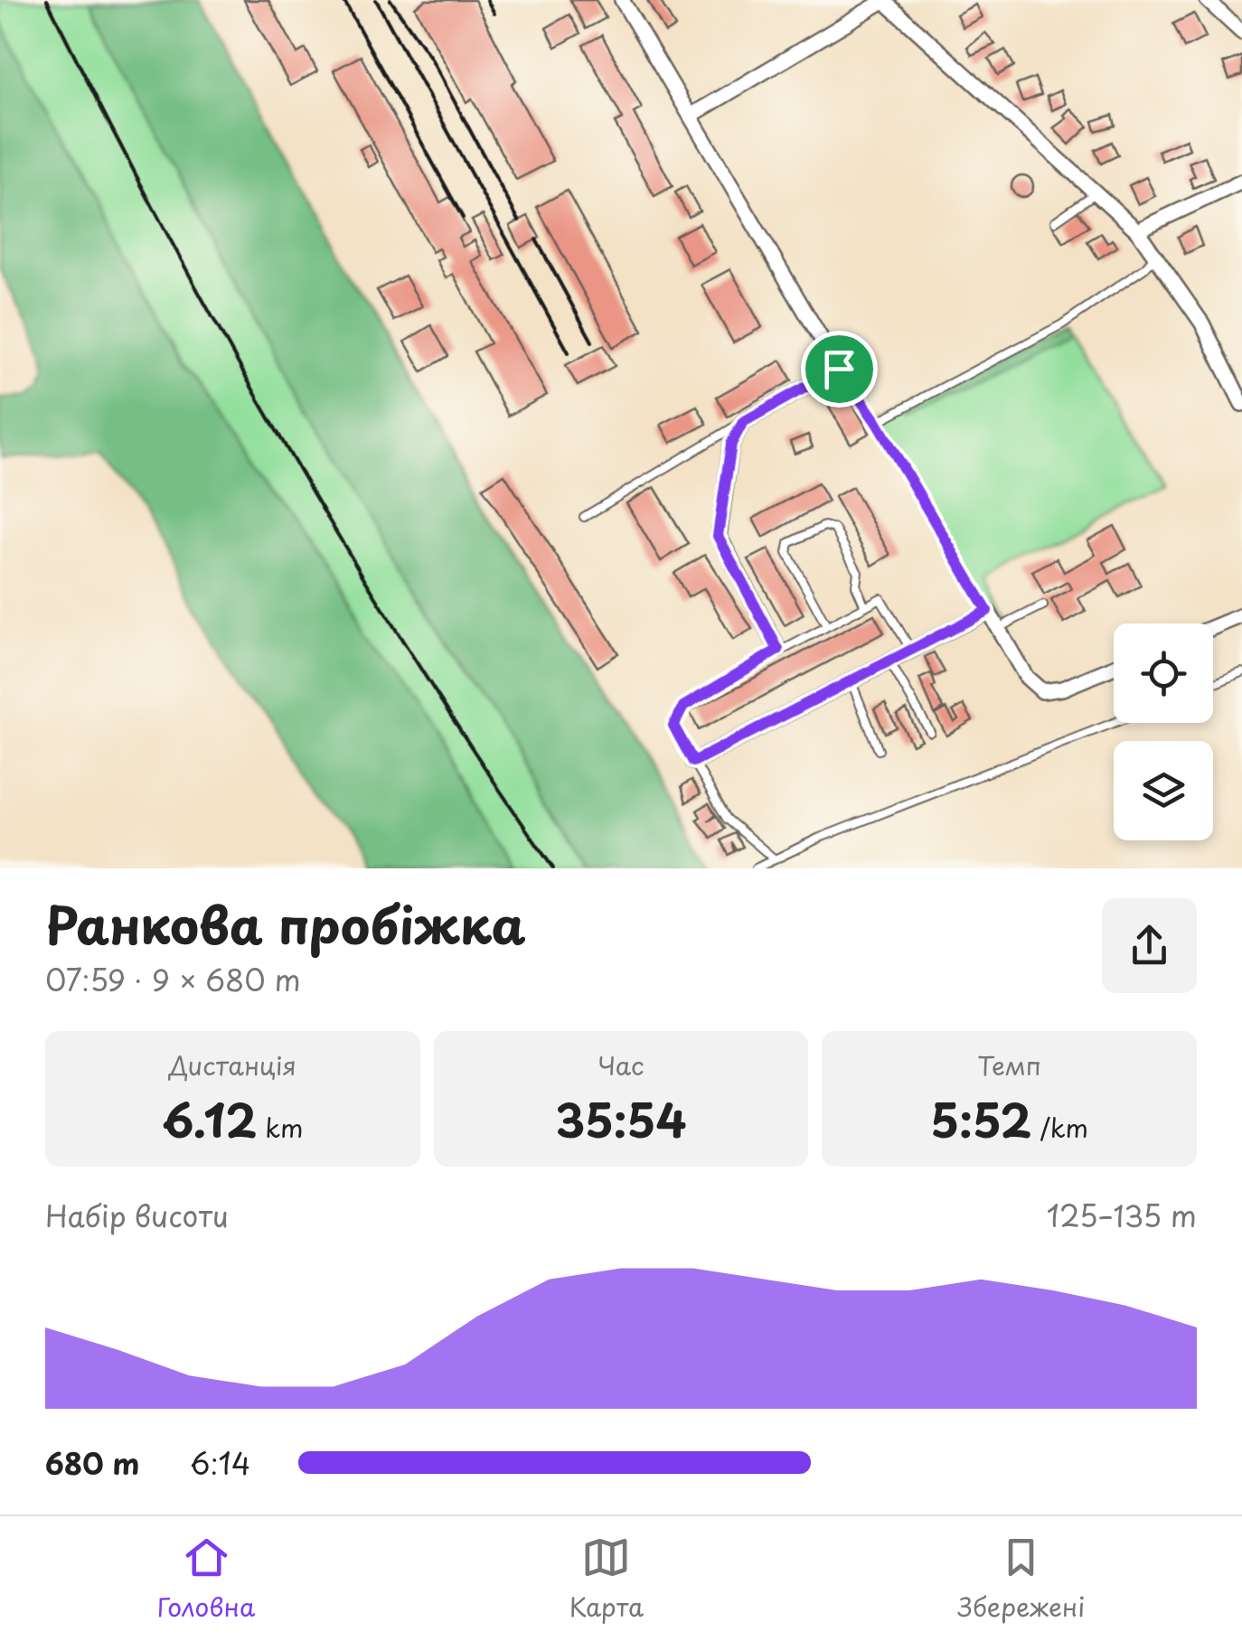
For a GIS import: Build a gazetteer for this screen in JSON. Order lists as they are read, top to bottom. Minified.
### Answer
{"page":{"heading":["Ранкова пробіжка","07:59 · 9 × 680 m"],"stats":[["Дистанція","6.12 km"],["Час","35:54"],["Темп","5:52 /km"]],"chart":["Набір висоти","125–135 m"],"list":[{"name":"680 m","note":"6:14"}],"tabs":["Головна","Карта","Збережені"]}}
